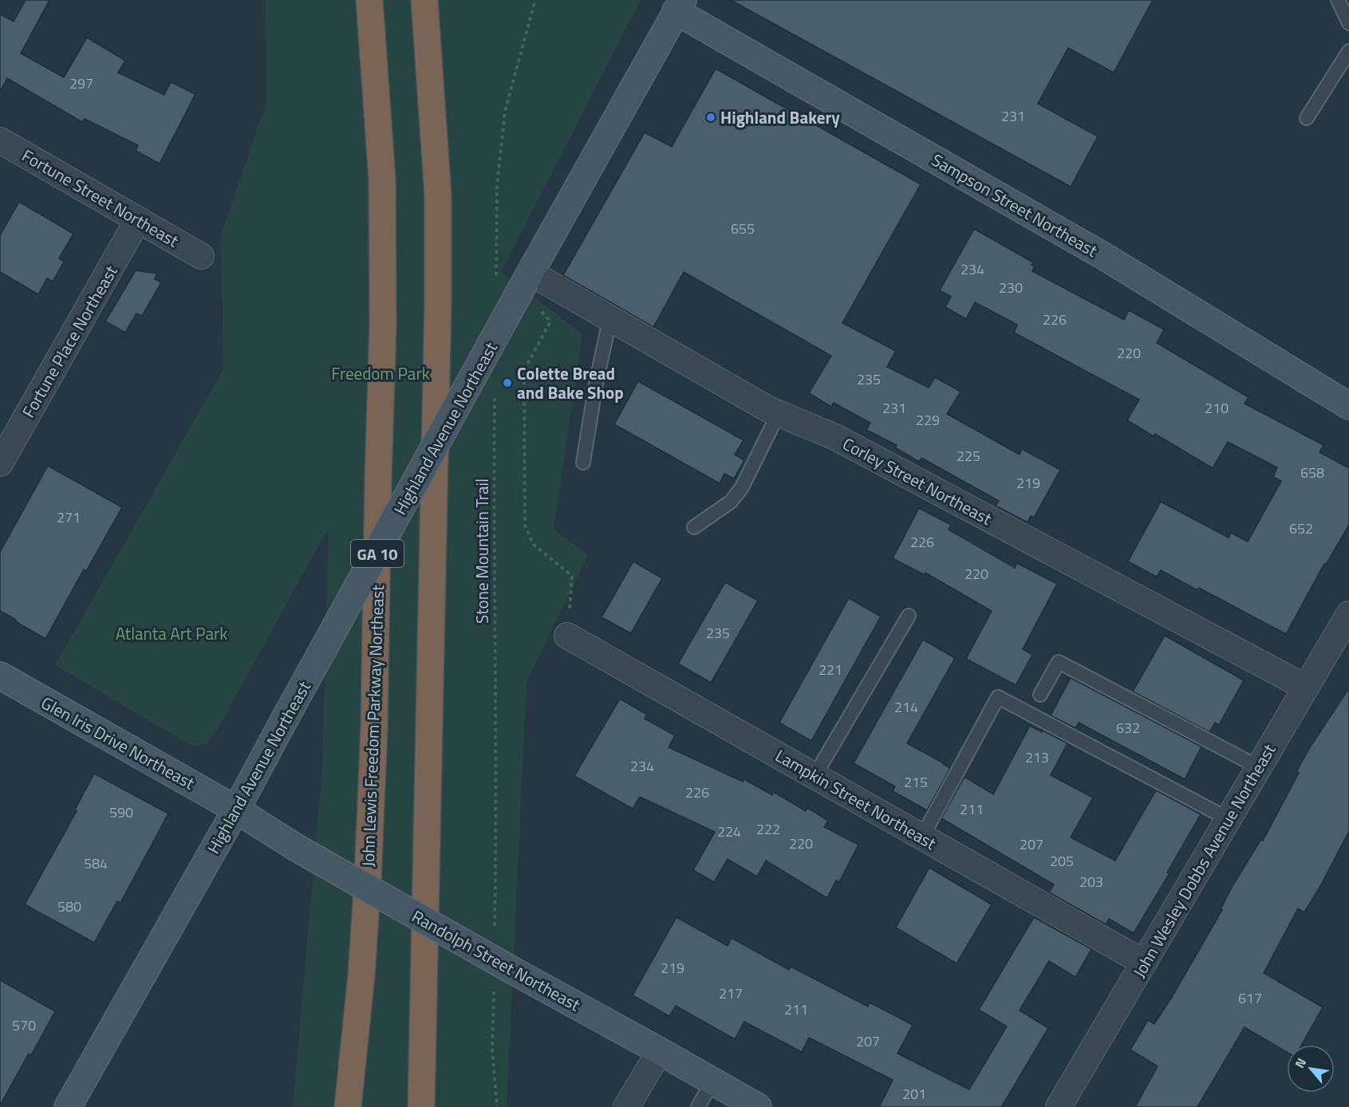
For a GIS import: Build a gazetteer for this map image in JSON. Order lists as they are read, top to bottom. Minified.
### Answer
{"streets":{"highway":["GA 10","John Lewis Freedom Parkway Northeast"],"street":["Fortune Street Northeast","Sampson Street Northeast","Fortune Place Northeast","Highland Avenue Northeast","Corley Street Northeast","Glen Iris Drive Northeast","Lampkin Street Northeast","John Wesley Dobbs Avenue Northeast","Randolph Street Northeast"],"path":["Stone Mountain Trail"]},"crossings":[["Fortune Street Northeast","Fortune Place Northeast"],["Sampson Street Northeast","Highland Avenue Northeast"],["Highland Avenue Northeast","Corley Street Northeast"],["Highland Avenue Northeast","Glen Iris Drive Northeast"],["Highland Avenue Northeast","Randolph Street Northeast"],["Corley Street Northeast","John Wesley Dobbs Avenue Northeast"],["Glen Iris Drive Northeast","Randolph Street Northeast"],["Lampkin Street Northeast","John Wesley Dobbs Avenue Northeast"]],"parks":["Freedom Park","Atlanta Art Park"],"places":["Highland Bakery","Colette Bread and Bake Shop"],"house_numbers":["297","231","655","234","230","226","220","235","231","210","229","225","658","219","271","652","226","220","235","221","214","632","213","234","215","226","211","590","222","224","220","207","205","584","203","580","219","217","617","211","570","207","201"],"north":"top left"}
